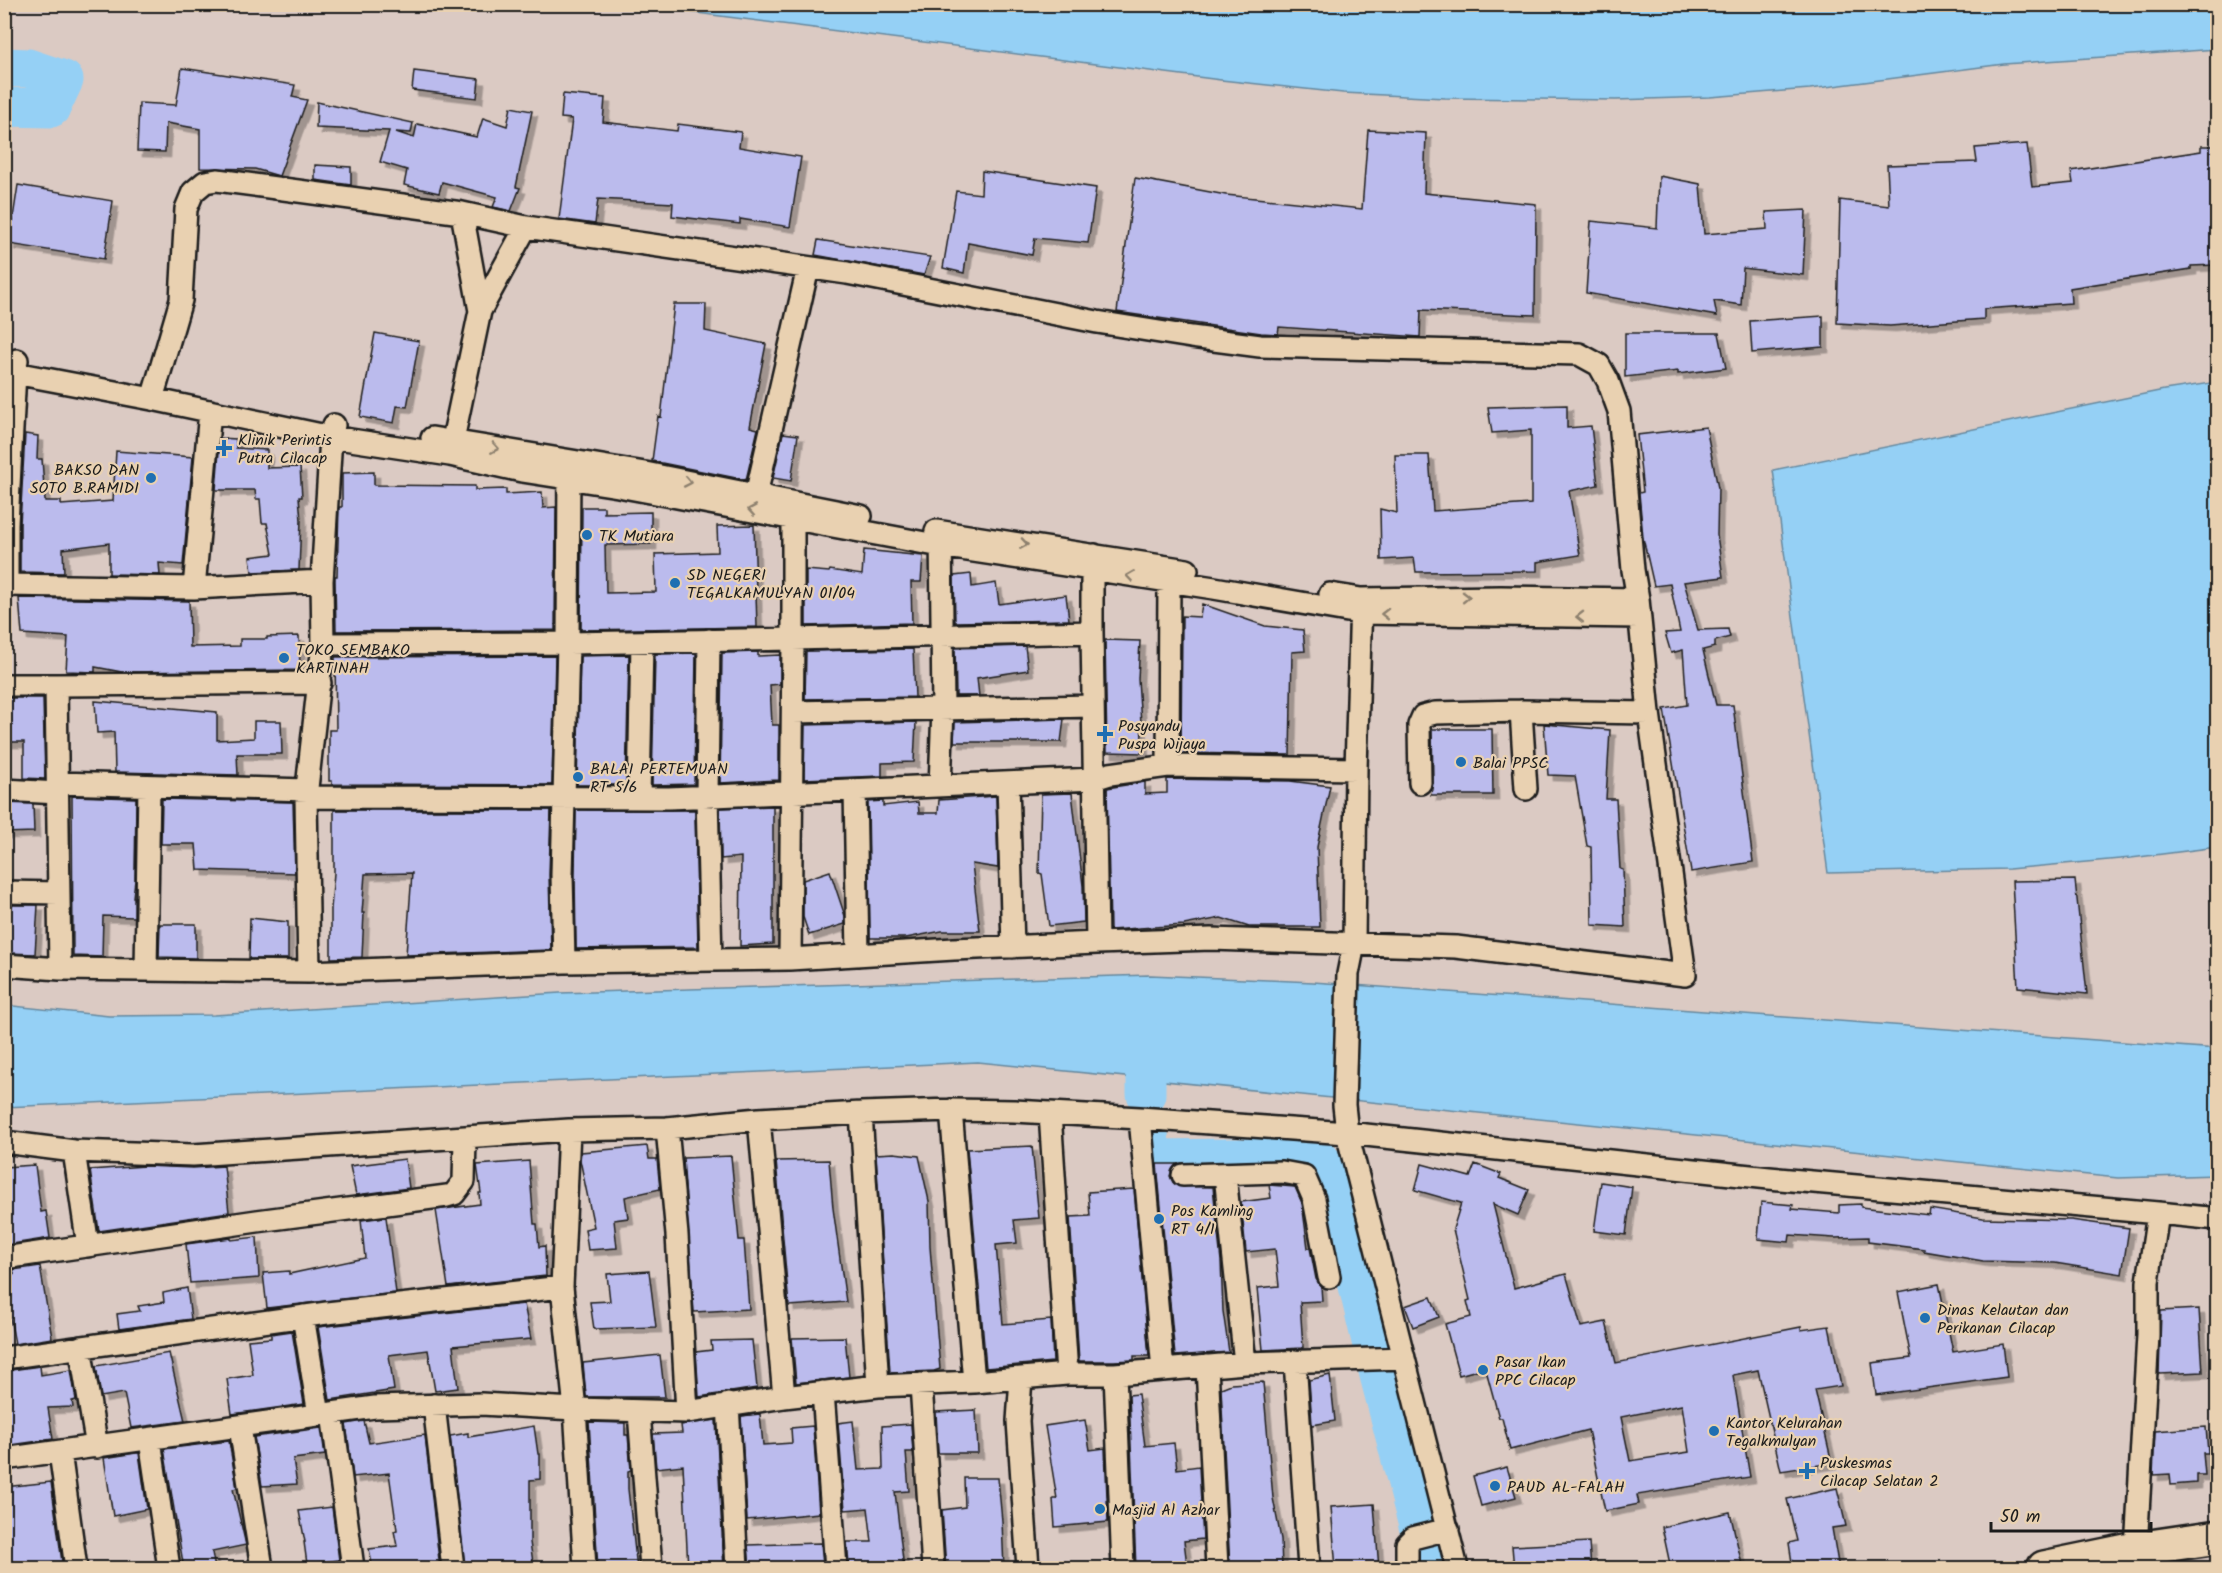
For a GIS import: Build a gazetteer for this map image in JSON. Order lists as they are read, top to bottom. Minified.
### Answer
{"places":{"health":["Klinik Perintis Putra Cilacap","Posyandu Puspa Wijaya","Puskesmas Cilacap Selatan 2"],"other":["BAKSO DAN SOTO B.RAMIDI","TK Mutiara","SD NEGERI TEGALKAMULYAN 01/04","TOKO SEMBAKO KARTINAH","Balai PPSC","BALAI PERTEMUAN RT 5/6","Pos Kamling RT 4/1","Dinas Kelautan dan Perikanan Cilacap","Pasar Ikan PPC Cilacap","Kantor Kelurahan Tegalkmulyan","PAUD AL-FALAH","Masjid Al Azhar"]},"scale_bar":"50 m"}
